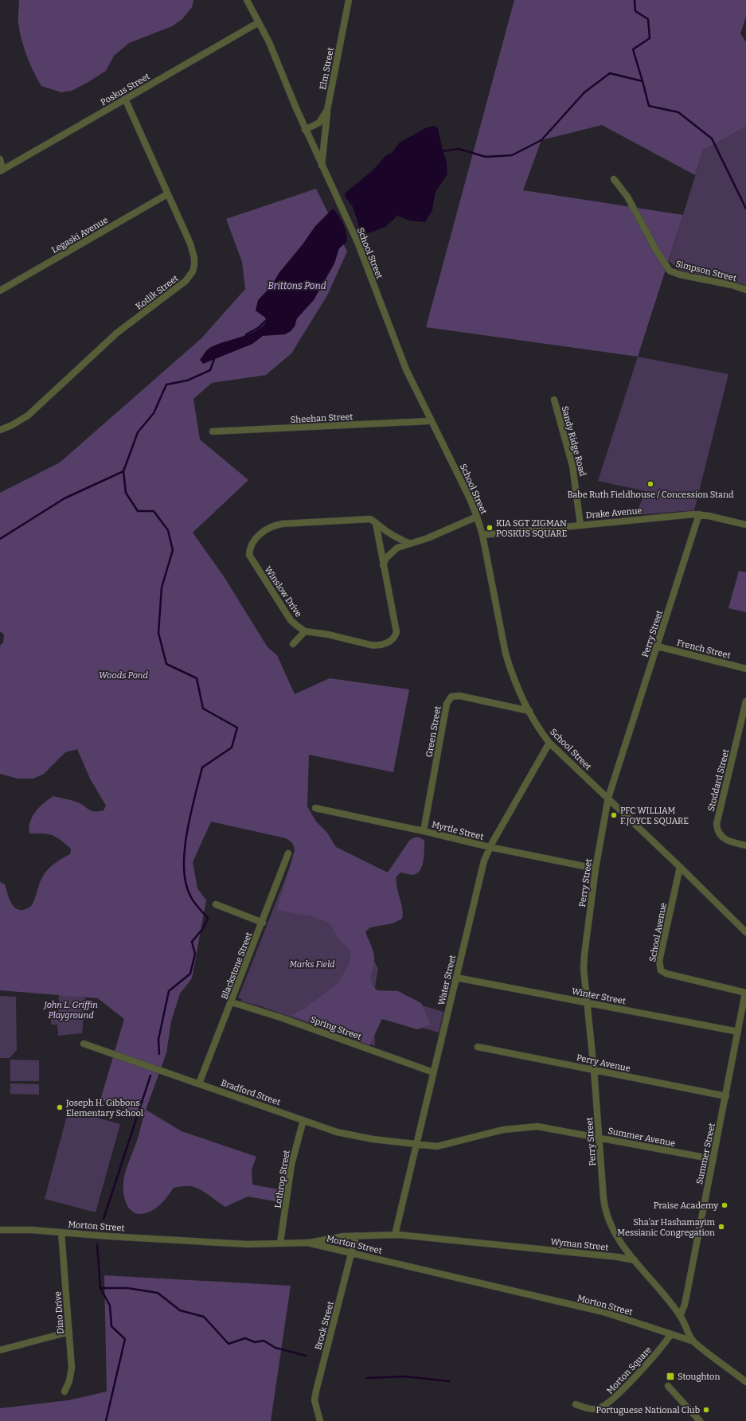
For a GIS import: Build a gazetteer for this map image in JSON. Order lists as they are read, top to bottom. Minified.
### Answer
{"streets":{"street":["Elm Street","Poskus Street","Legaski Avenue","School Street","Simpson Street","Kotlik Street","Sheehan Street","Sandy Ridge Road","Drake Avenue","Winslow Drive","Perry Street","French Street","Green Street","Stoddard Street","Myrtle Street","School Avenue","Blackstone Street","Water Street","Winter Street","Spring Street","Perry Avenue","Bradford Street","Summer Avenue","Summer Street","Lothrop Street","Morton Street","Wyman Street","Dino Drive","Brock Street","Morton Square"]},"crossings":[["Elm Street","School Street"],["Poskus Street","School Street"],["Poskus Street","Kotlik Street"],["Legaski Avenue","Kotlik Street"],["School Street","Sheehan Street"],["School Street","Drake Avenue"],["School Street","Perry Street"],["School Street","Green Street"],["School Street","School Avenue"],["School Street","Water Street"],["Sandy Ridge Road","Drake Avenue"],["Drake Avenue","Perry Street"],["Perry Street","French Street"],["Perry Street","Myrtle Street"],["Perry Street","Winter Street"],["Perry Street","Perry Avenue"],["Perry Street","Summer Avenue"],["Perry Street","Wyman Street"],["Green Street","Myrtle Street"],["Myrtle Street","Water Street"],["School Avenue","Summer Street"],["Blackstone Street","Spring Street"],["Blackstone Street","Bradford Street"],["Water Street","Winter Street"],["Water Street","Spring Street"],["Water Street","Bradford Street"],["Water Street","Summer Avenue"],["Water Street","Wyman Street"],["Winter Street","Summer Street"],["Perry Avenue","Summer Street"],["Bradford Street","Summer Avenue"],["Bradford Street","Lothrop Street"],["Summer Avenue","Summer Street"],["Lothrop Street","Morton Street"],["Morton Street","Wyman Street"],["Morton Street","Dino Drive"],["Morton Street","Brock Street"],["Morton Street","Morton Square"],["Wyman Street","Brock Street"]],"water":["Brittons Pond"],"parks":["Woods Pond","Marks Field","John L. Griffin Playground"],"places":{"other":["Babe Ruth Fieldhouse / Concession Stand","KIA SGT ZIGMAN POSKUS SQUARE","PFC WILLIAM F.JOYCE SQUARE","Joseph H. Gibbons Elementary School","Praise Academy","Sha'ar Hashamayim Messianic Congregation","Portuguese National Club"],"transit":["Stoughton"]}}
